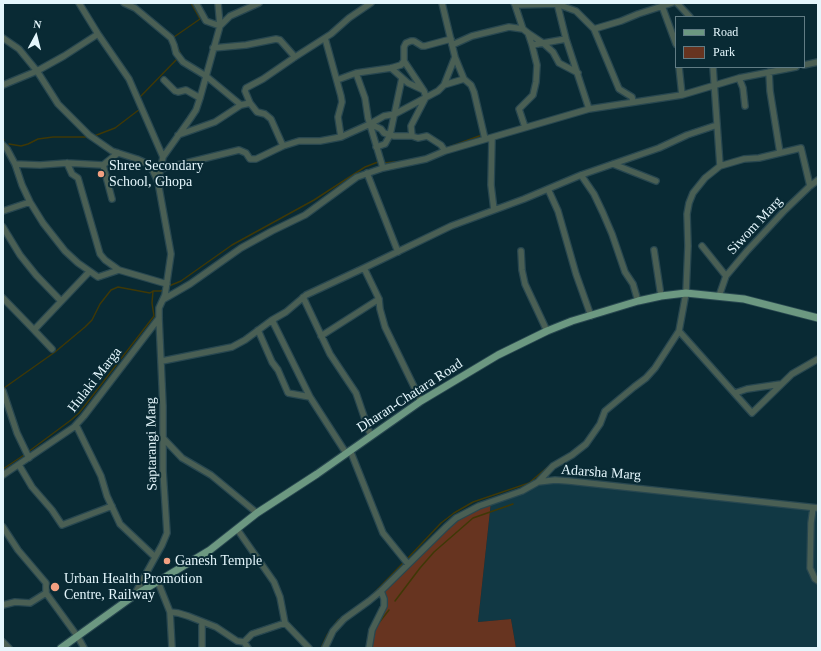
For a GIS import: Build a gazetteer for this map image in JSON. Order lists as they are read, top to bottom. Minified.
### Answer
{"streets":{"main road":["Dharan-Chatara Road"],"street":["Siwom Marg","Hulaki Marga","Saptarangi Marg","Adarsha Marg"]},"crossings":[["Siwom Marg","Dharan-Chatara Road"],["Hulaki Marga","Saptarangi Marg"],["Dharan-Chatara Road","Saptarangi Marg"]],"places":["Shree Secondary School, Ghopa","Ganesh Temple","Urban Health Promotion Centre, Railway"],"legend":["Road","Park"],"north":"top"}
